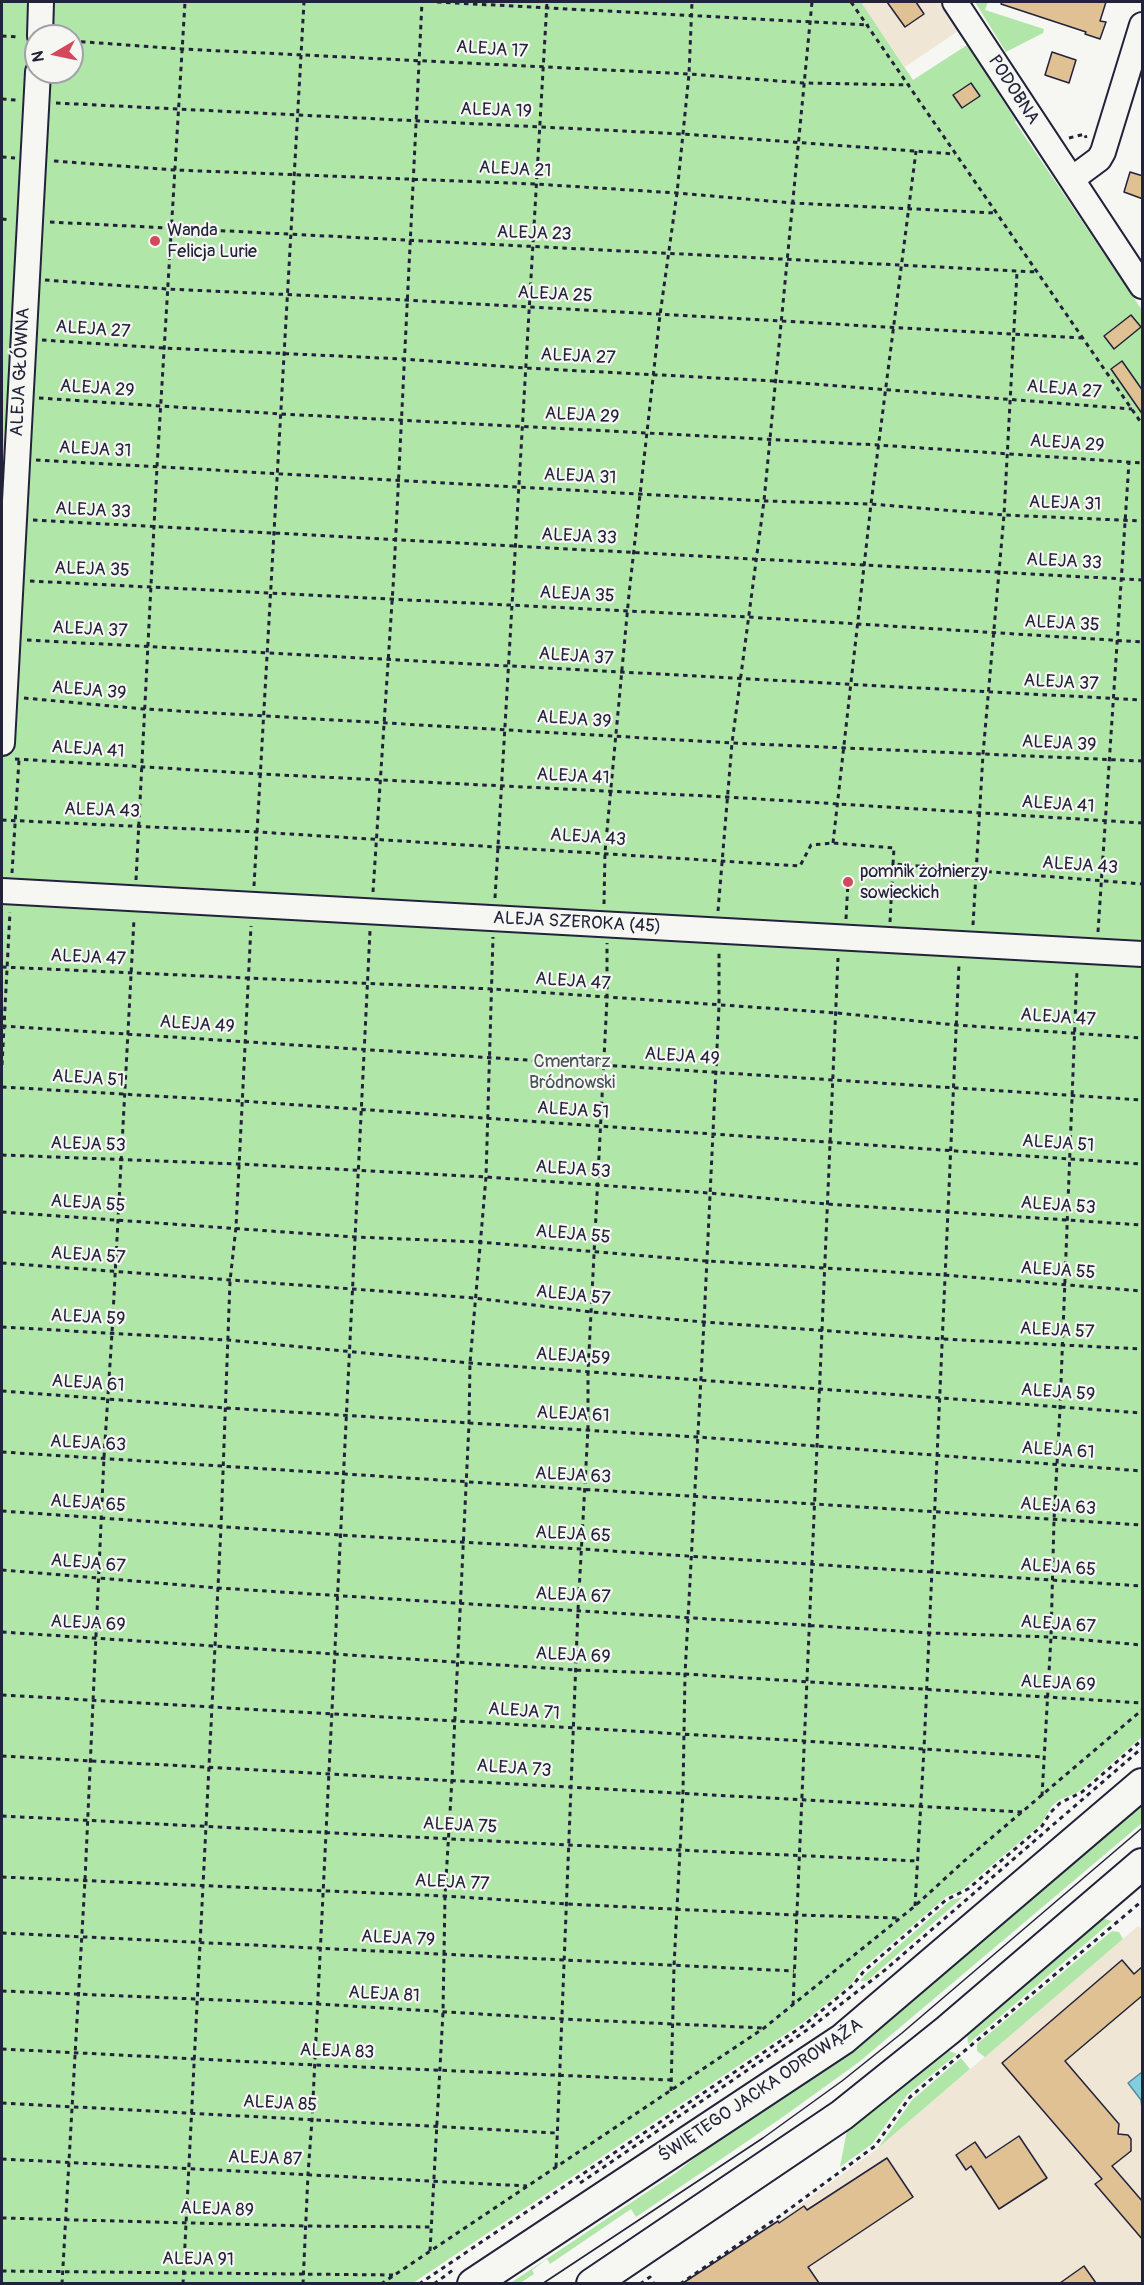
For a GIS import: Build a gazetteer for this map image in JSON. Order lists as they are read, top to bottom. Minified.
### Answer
{"streets":{"main road":["ŚWIĘTEGO JACKA ODROWĄŻA"],"street":["PODOBNA","ALEJA GŁÓWNA","ALEJA SZEROKA (45)"],"path":["ALEJA 17","ALEJA 19","ALEJA 21","ALEJA 23","ALEJA 25","ALEJA 27","ALEJA 29","ALEJA 31","ALEJA 33","ALEJA 35","ALEJA 37","ALEJA 39","ALEJA 41","ALEJA 43","ALEJA 47","ALEJA 49","ALEJA 51","ALEJA 53","ALEJA 55","ALEJA 57","ALEJA 59","ALEJA 61","ALEJA 63","ALEJA 65","ALEJA 67","ALEJA 69","ALEJA 71","ALEJA 73","ALEJA 75","ALEJA 77","ALEJA 79","ALEJA 81","ALEJA 83","ALEJA 85","ALEJA 87","ALEJA 89","ALEJA 91"]},"crossings":[["ALEJA 19","ALEJA GŁÓWNA"],["ALEJA 21","ALEJA GŁÓWNA"],["ALEJA 23","ALEJA GŁÓWNA"],["ALEJA 25","ALEJA GŁÓWNA"],["ALEJA 27","ALEJA GŁÓWNA"],["ALEJA GŁÓWNA","ALEJA 29"],["ALEJA GŁÓWNA","ALEJA 31"],["ALEJA GŁÓWNA","ALEJA 33"],["ALEJA GŁÓWNA","ALEJA 35"],["ALEJA GŁÓWNA","ALEJA 37"],["ALEJA GŁÓWNA","ALEJA 39"],["ALEJA GŁÓWNA","ALEJA 41"]],"parks":["Cmentarz Bródnowski"],"places":["Wanda Felicja Lurie","pomnik żołnierzy sowieckich"],"north":"left"}
